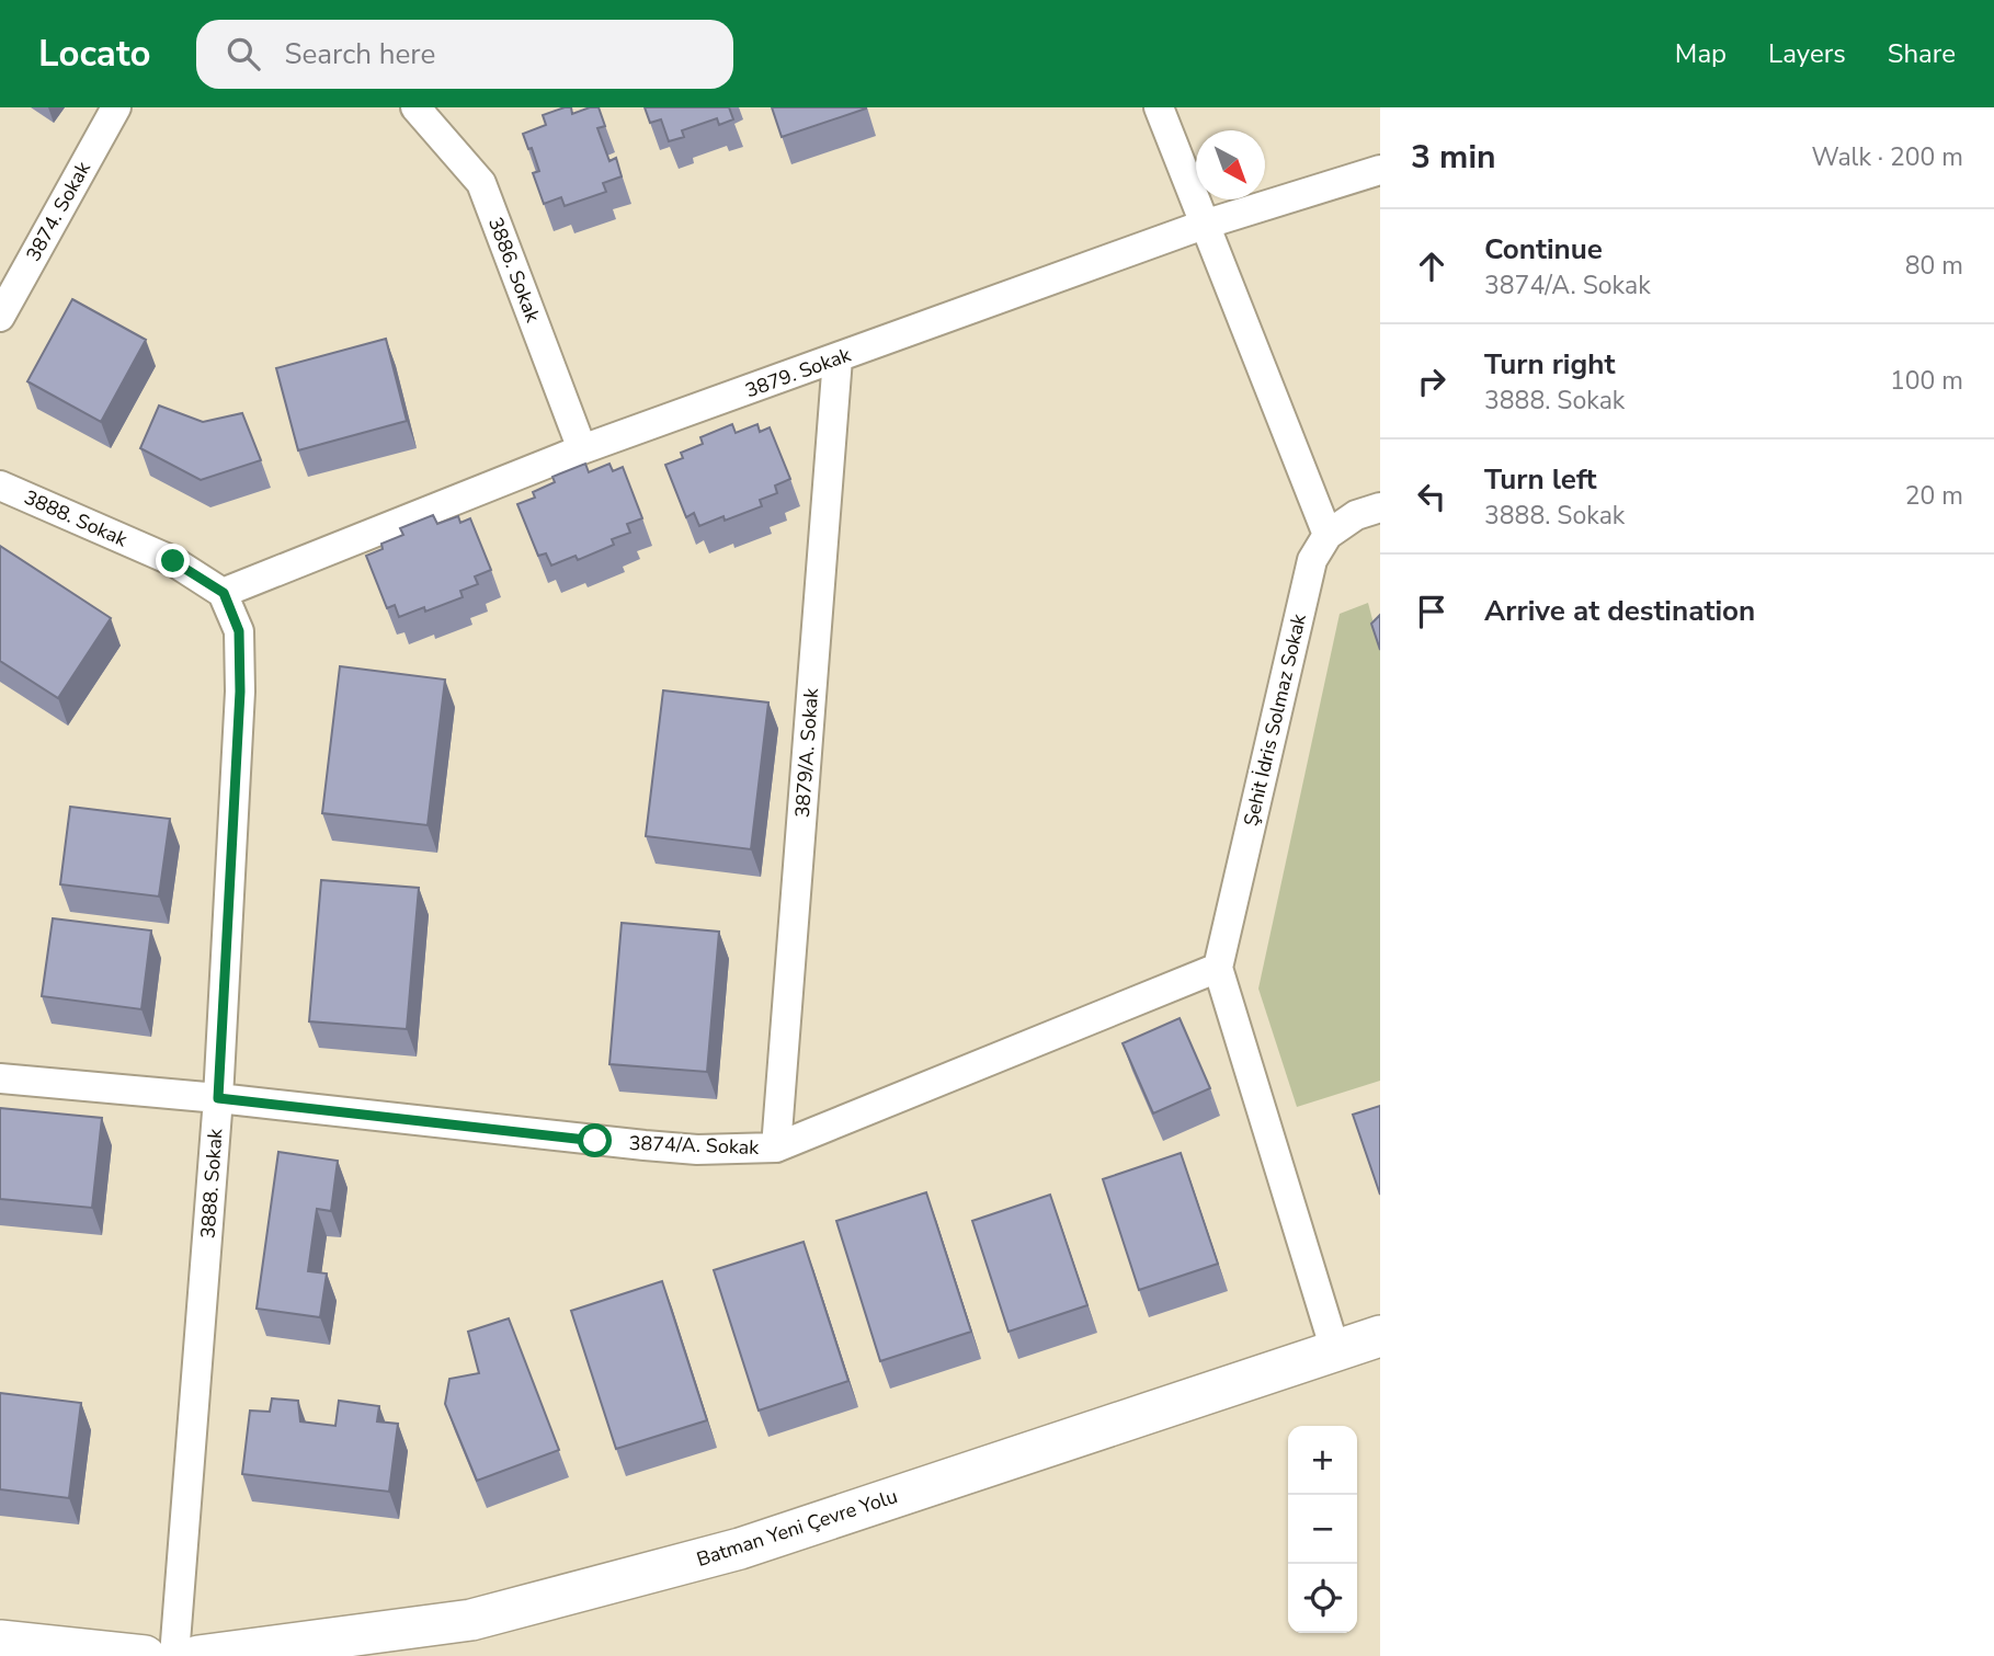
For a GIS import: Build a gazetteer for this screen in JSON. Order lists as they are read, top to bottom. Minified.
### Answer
{"streets":{"street":["3874. Sokak","3886. Sokak","3879. Sokak","3888. Sokak","Şehit İdris Solmaz Sokak","3879/A. Sokak","3874/A. Sokak","Batman Yeni Çevre Yolu"]},"crossings":[["3886. Sokak","3879. Sokak"],["3879. Sokak","3888. Sokak"],["3879. Sokak","3879/A. Sokak"],["3888. Sokak","3874/A. Sokak"],["Şehit İdris Solmaz Sokak","3874/A. Sokak"],["3879/A. Sokak","3874/A. Sokak"]],"north":"bottom right","page":{"header":"Locato","search":"Search here","nav":["Map","Layers","Share"],"heading":["3 min","Walk · 200 m"],"list":[["Continue","3874/A. Sokak","80 m"],["Turn right","3888. Sokak","100 m"],["Turn left","3888. Sokak","20 m"],"Arrive at destination"],"map_buttons":["+","−"]}}
